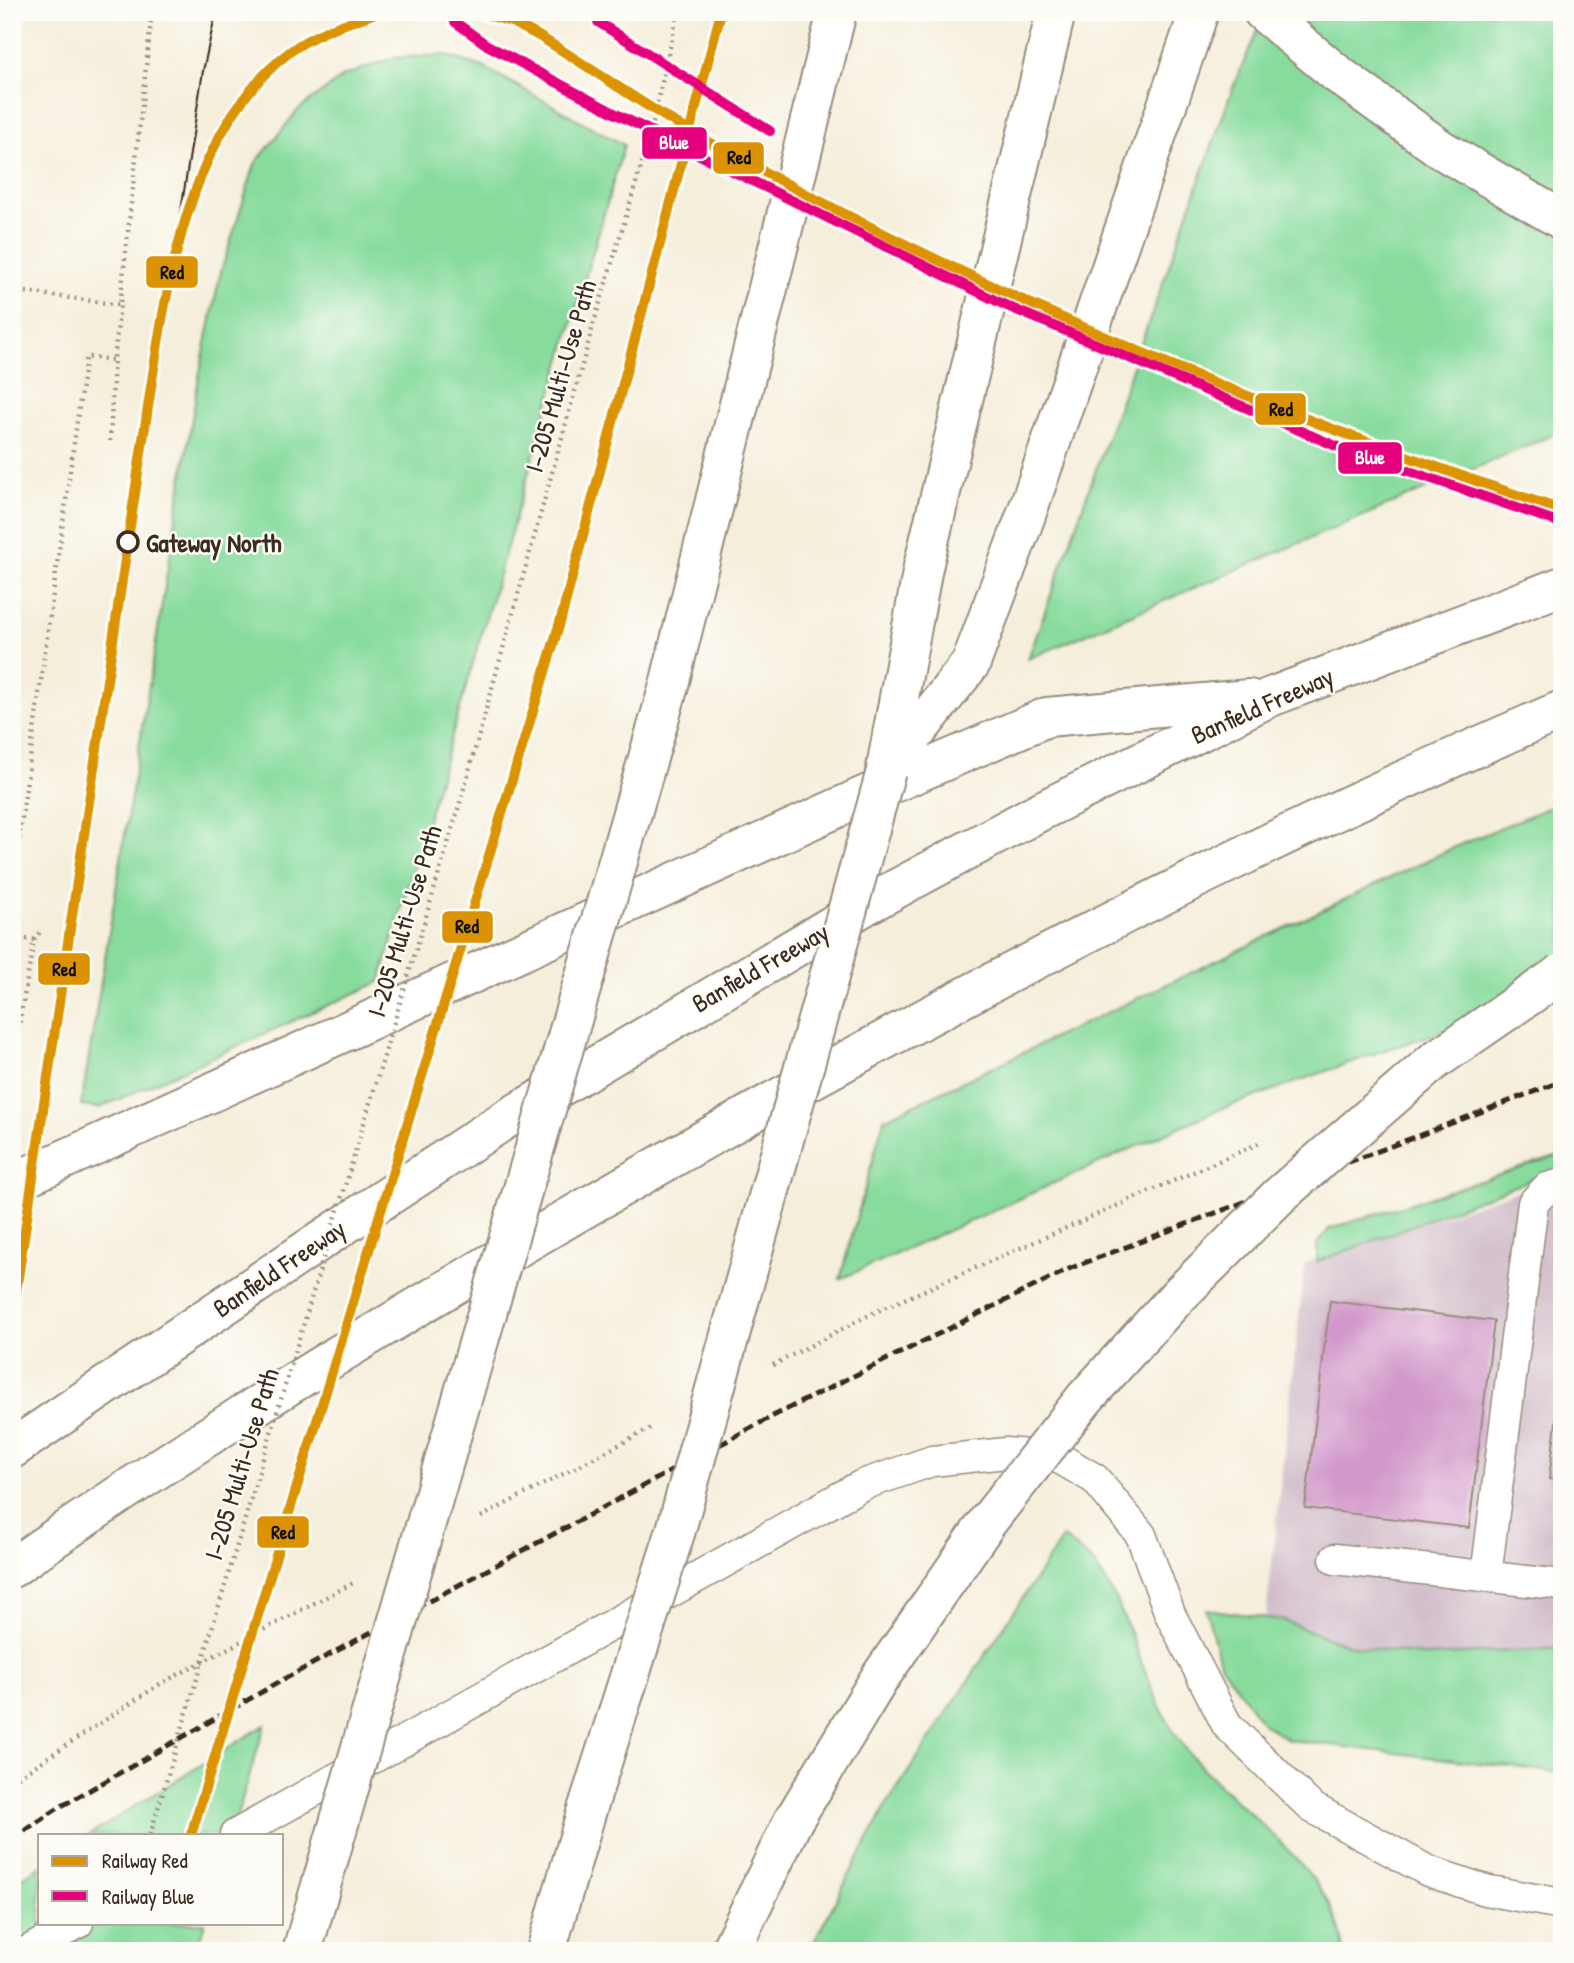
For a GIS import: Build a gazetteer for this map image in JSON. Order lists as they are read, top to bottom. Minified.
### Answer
{"streets":{"highway":["Banfield Freeway"],"path":["I-205 Multi-Use Path"]},"places":["Gateway North"],"lines":["rail line Red","rail line Blue"],"legend":["Railway Red","Railway Blue"]}
